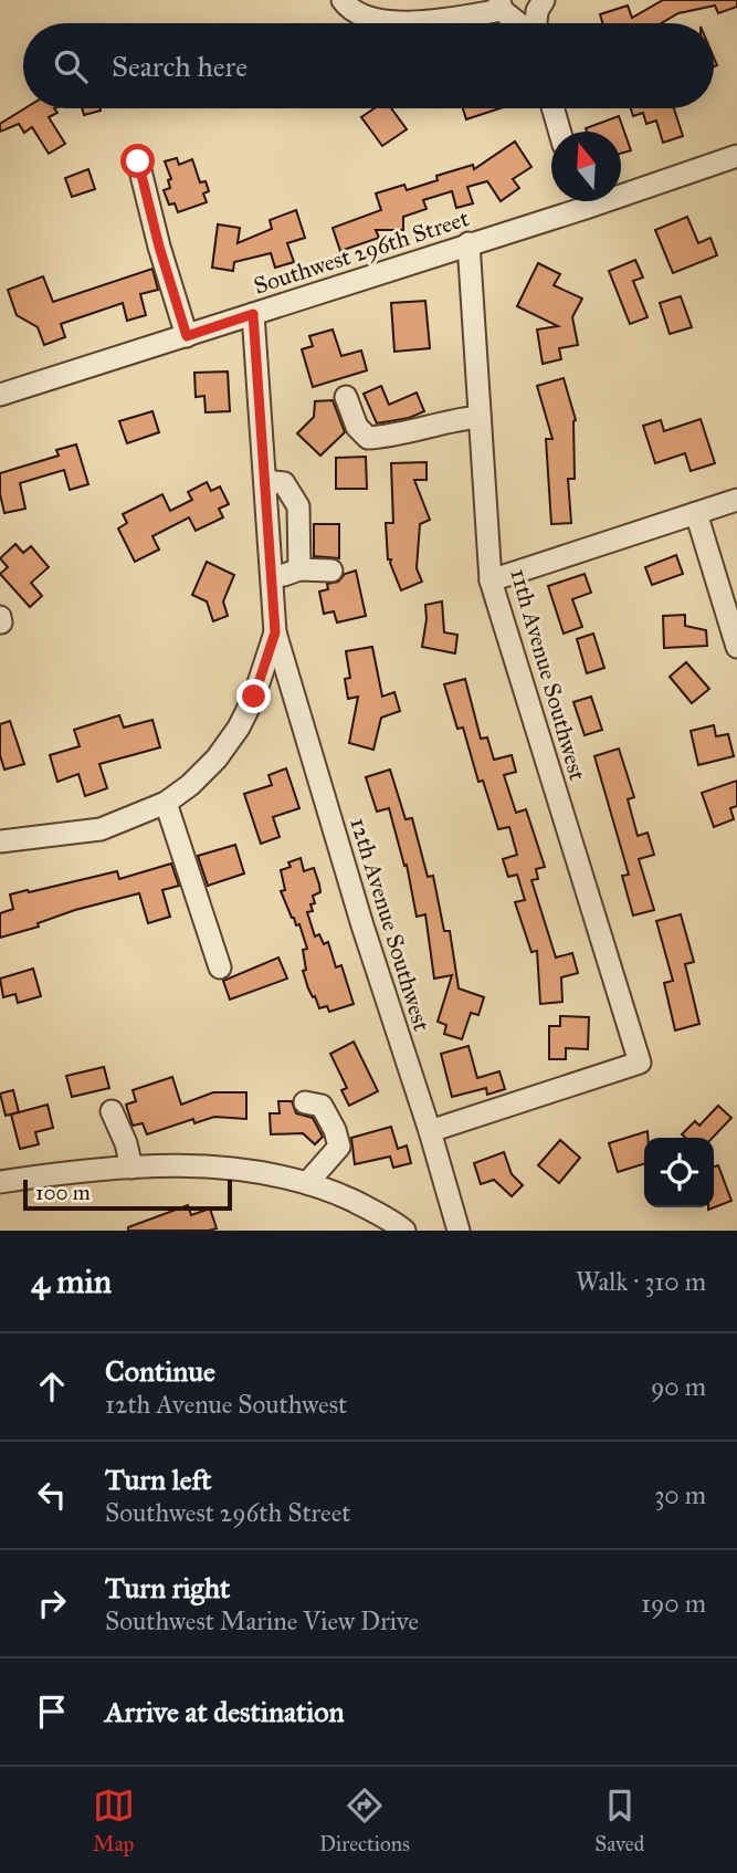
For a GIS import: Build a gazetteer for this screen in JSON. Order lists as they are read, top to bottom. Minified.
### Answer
{"streets":{"street":["Southwest 296th Street","11th Avenue Southwest","12th Avenue Southwest"]},"crossings":[["Southwest 296th Street","11th Avenue Southwest"],["11th Avenue Southwest","12th Avenue Southwest"]],"scale_bar":"100 m","north":"top","page":{"search":"Search here","scale":"100 m","heading":["4 min","Walk · 310 m"],"list":[["Continue","12th Avenue Southwest","90 m"],["Turn left","Southwest 296th Street","30 m"],["Turn right","Southwest Marine View Drive","190 m"],"Arrive at destination"],"nav":["Map","Directions","Saved"]}}
